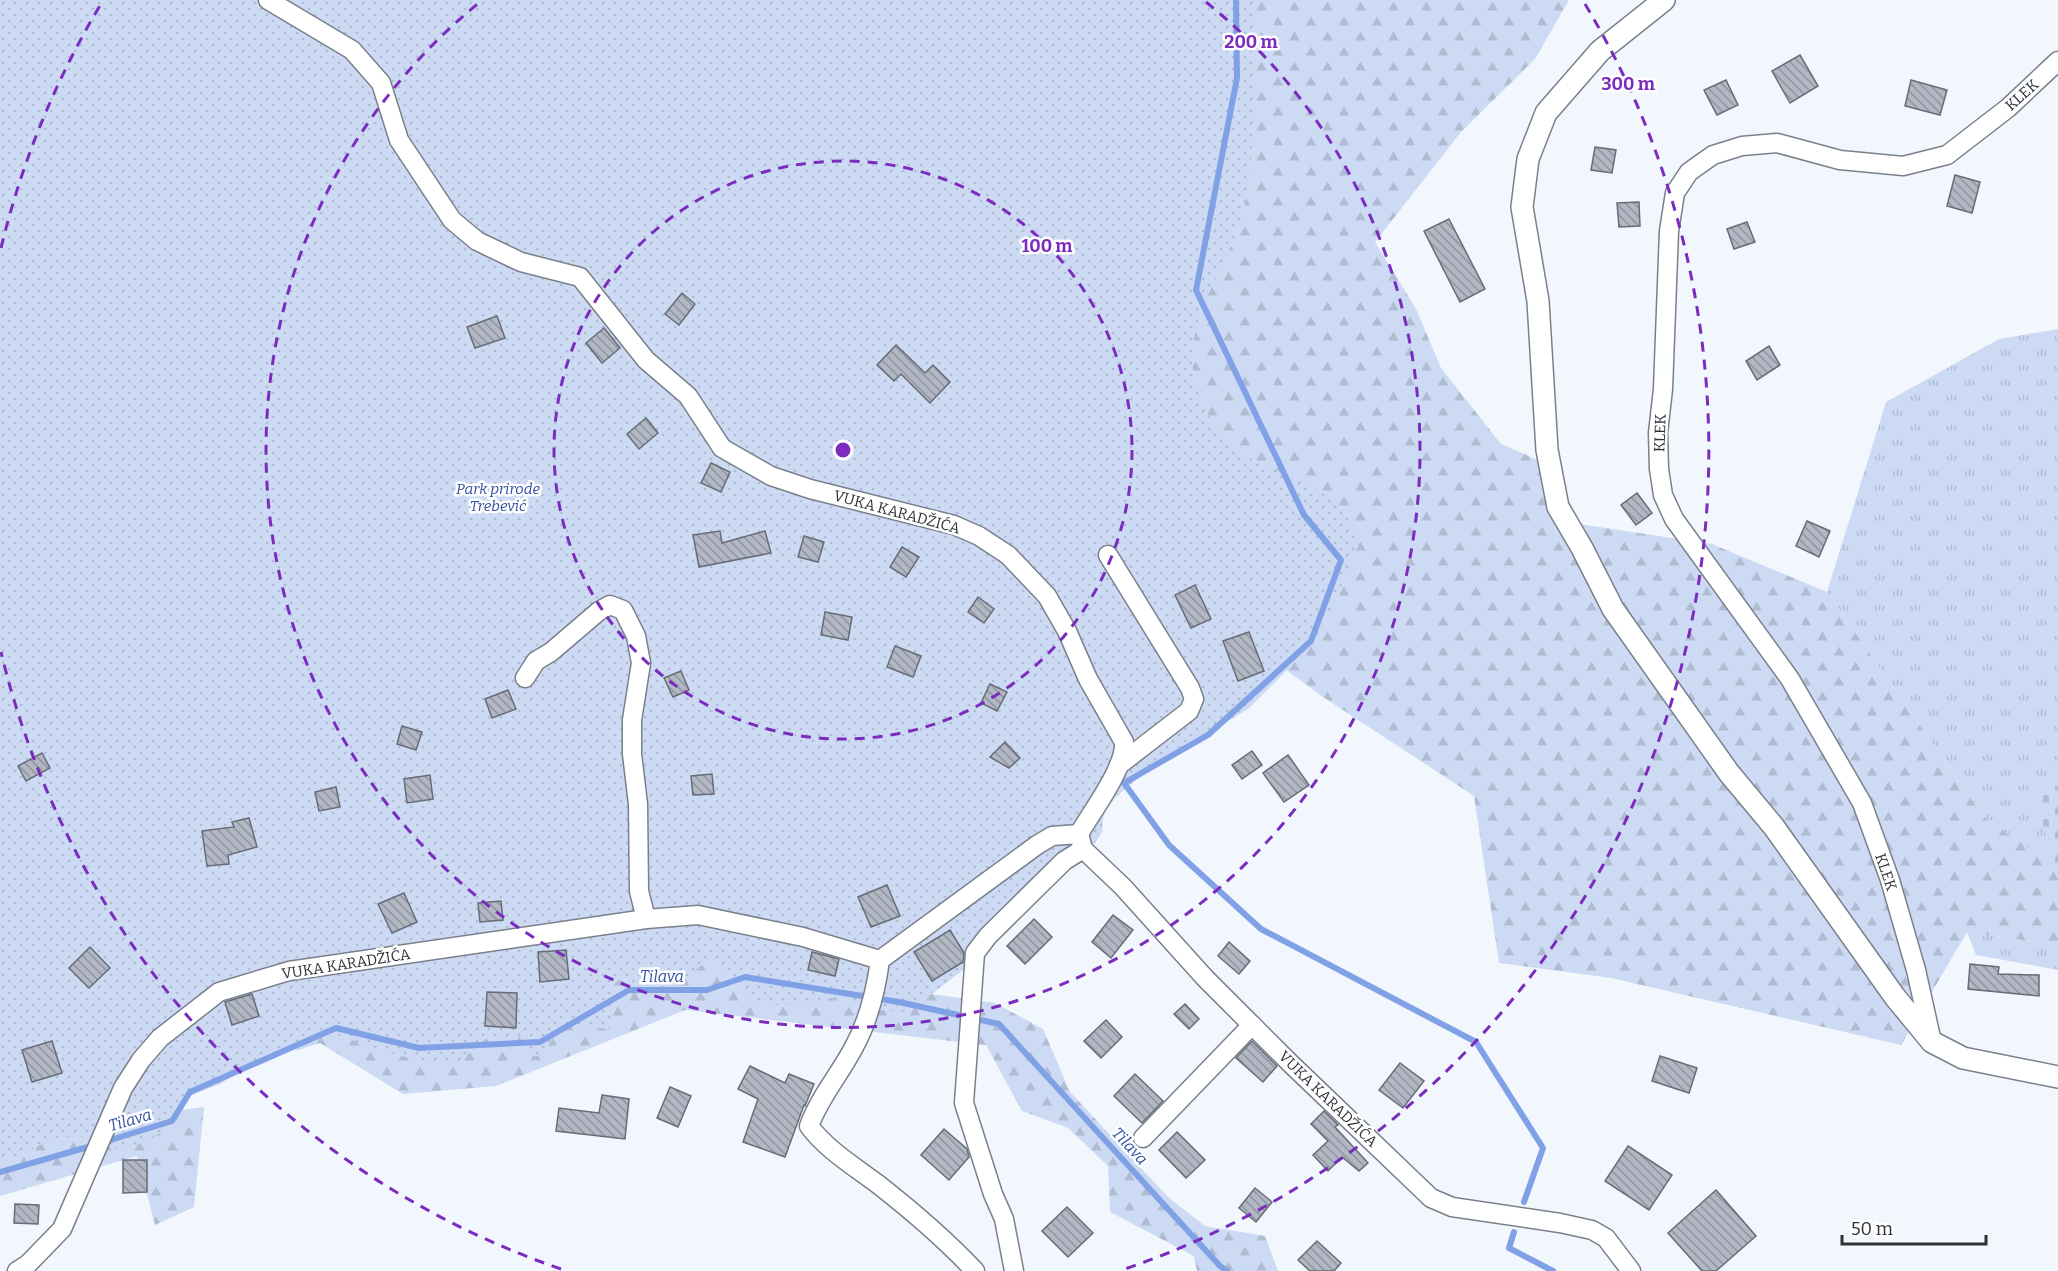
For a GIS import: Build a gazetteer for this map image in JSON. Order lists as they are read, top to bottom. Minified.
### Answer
{"streets":{"street":["KLEK","VUKA KARADŽIĆA"]},"water":["Tilava"],"parks":["Park prirode Trebević"],"scale_bar":"50 m","rings":["200 m","300 m","100 m"]}
